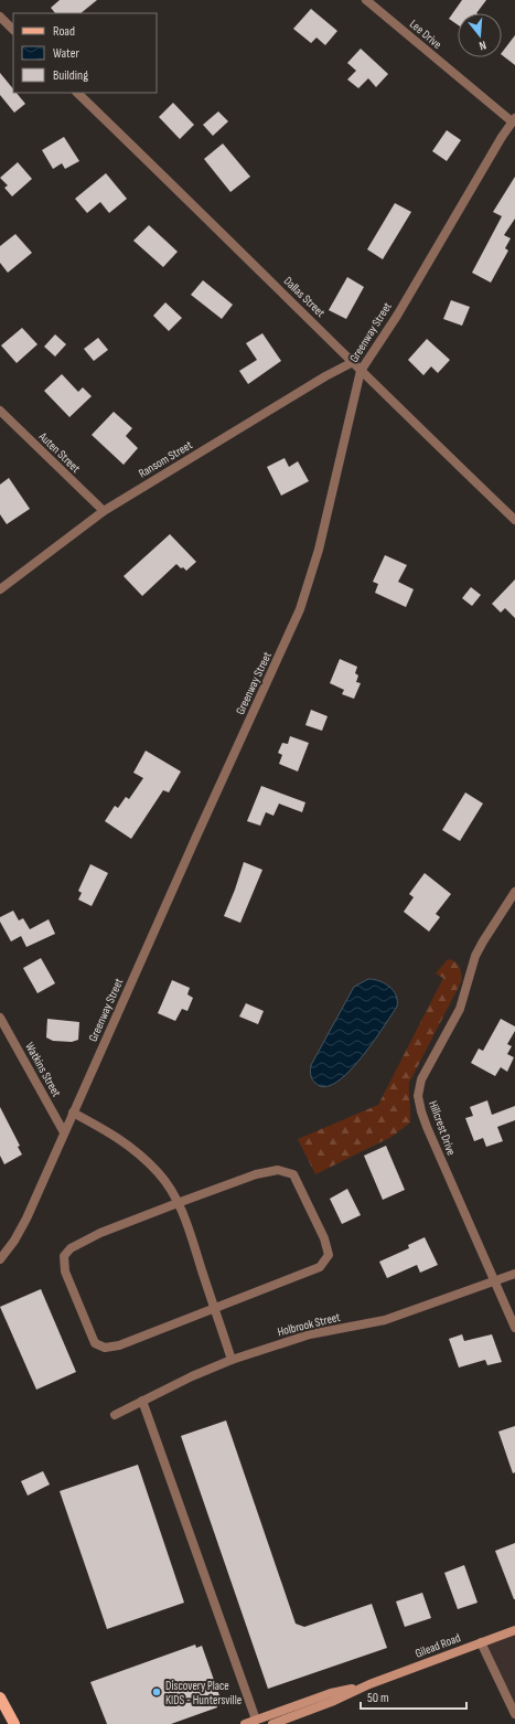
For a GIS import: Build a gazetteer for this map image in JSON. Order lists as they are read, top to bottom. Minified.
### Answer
{"streets":{"main road":["Gilead Road"],"street":["Lee Drive","Dallas Street","Greenway Street","Auten Street","Ransom Street","Watkins Street","Hillcrest Drive","Holbrook Street"]},"crossings":[["Lee Drive","Greenway Street"],["Dallas Street","Greenway Street"],["Dallas Street","Ransom Street"],["Greenway Street","Watkins Street"],["Auten Street","Ransom Street"],["Hillcrest Drive","Holbrook Street"]],"places":["Discovery Place KIDS - Huntersville"],"legend":["Road","Water","Building"],"scale_bar":"50 m","north":"bottom"}
